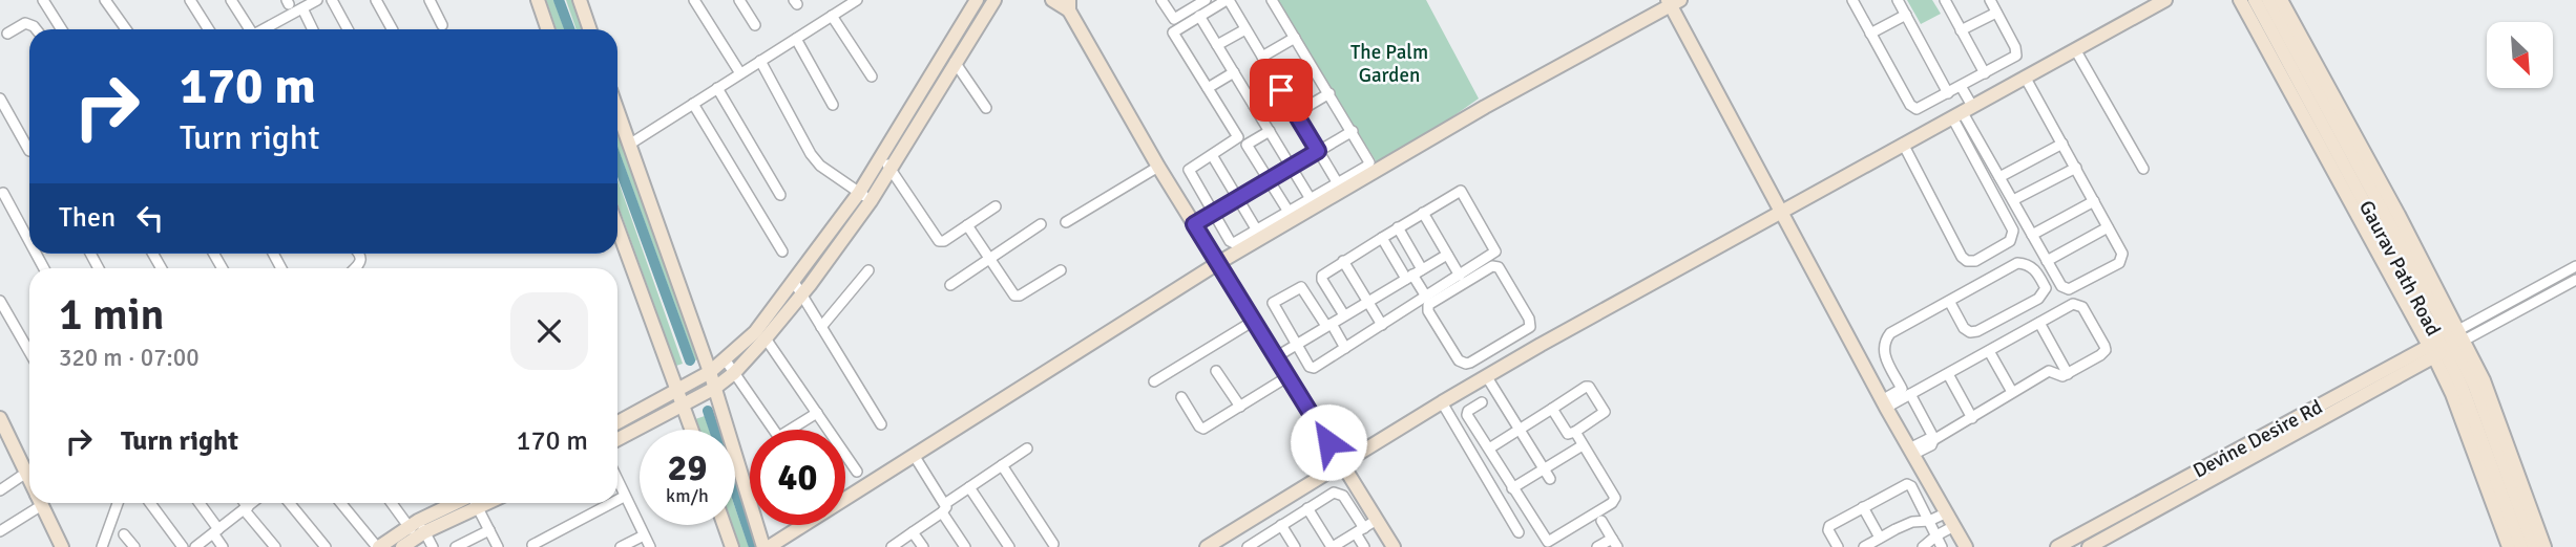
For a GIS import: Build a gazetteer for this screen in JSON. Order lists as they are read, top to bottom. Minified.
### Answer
{"streets":{"street":["Gaurav Path Road","Devine Desire Rd"]},"crossings":[["Gaurav Path Road","Devine Desire Rd"]],"parks":["The Palm Garden"],"north":"bottom right","page":{"turn":["170 m","Turn right"],"then":"Then","heading":["1 min","320 m · 07:00"],"list":[{"name":"Turn right","value":"170 m"}],"speed":"29 km/h","limit":"40"}}
